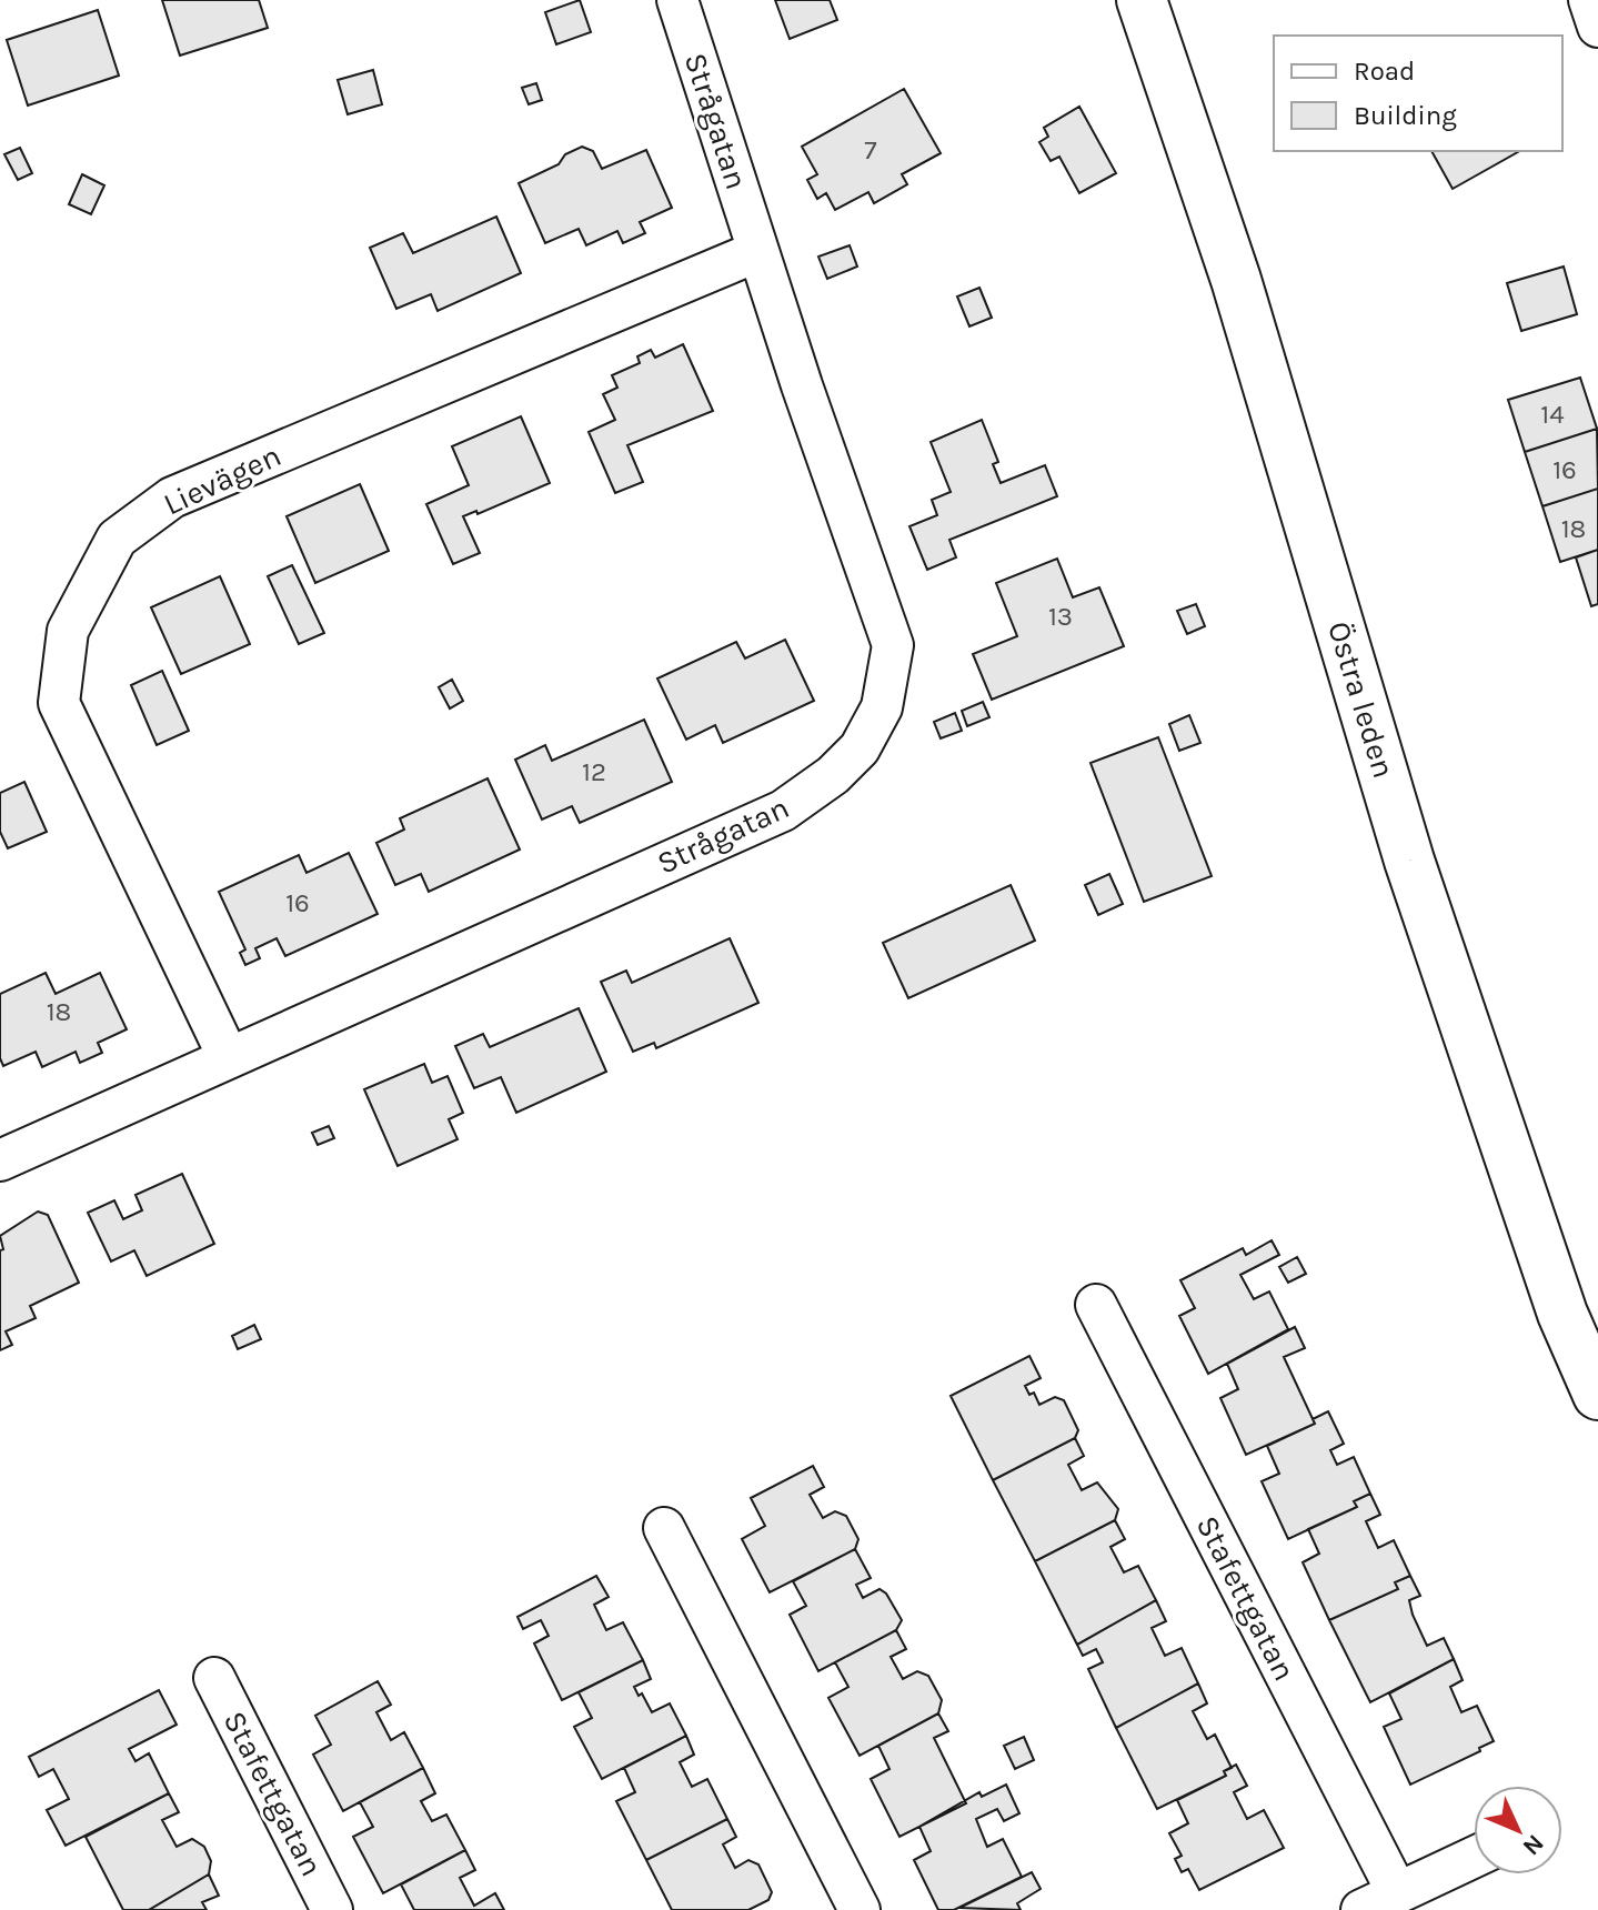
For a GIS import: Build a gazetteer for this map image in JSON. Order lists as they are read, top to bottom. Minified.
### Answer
{"streets":{"street":["Strågatan","Lievägen","Östra leden","Stafettgatan"]},"crossings":[["Strågatan","Lievägen"]],"house_numbers":["7","14","16","18","13","12","16","18"],"legend":["Road","Building"],"north":"bottom right"}
